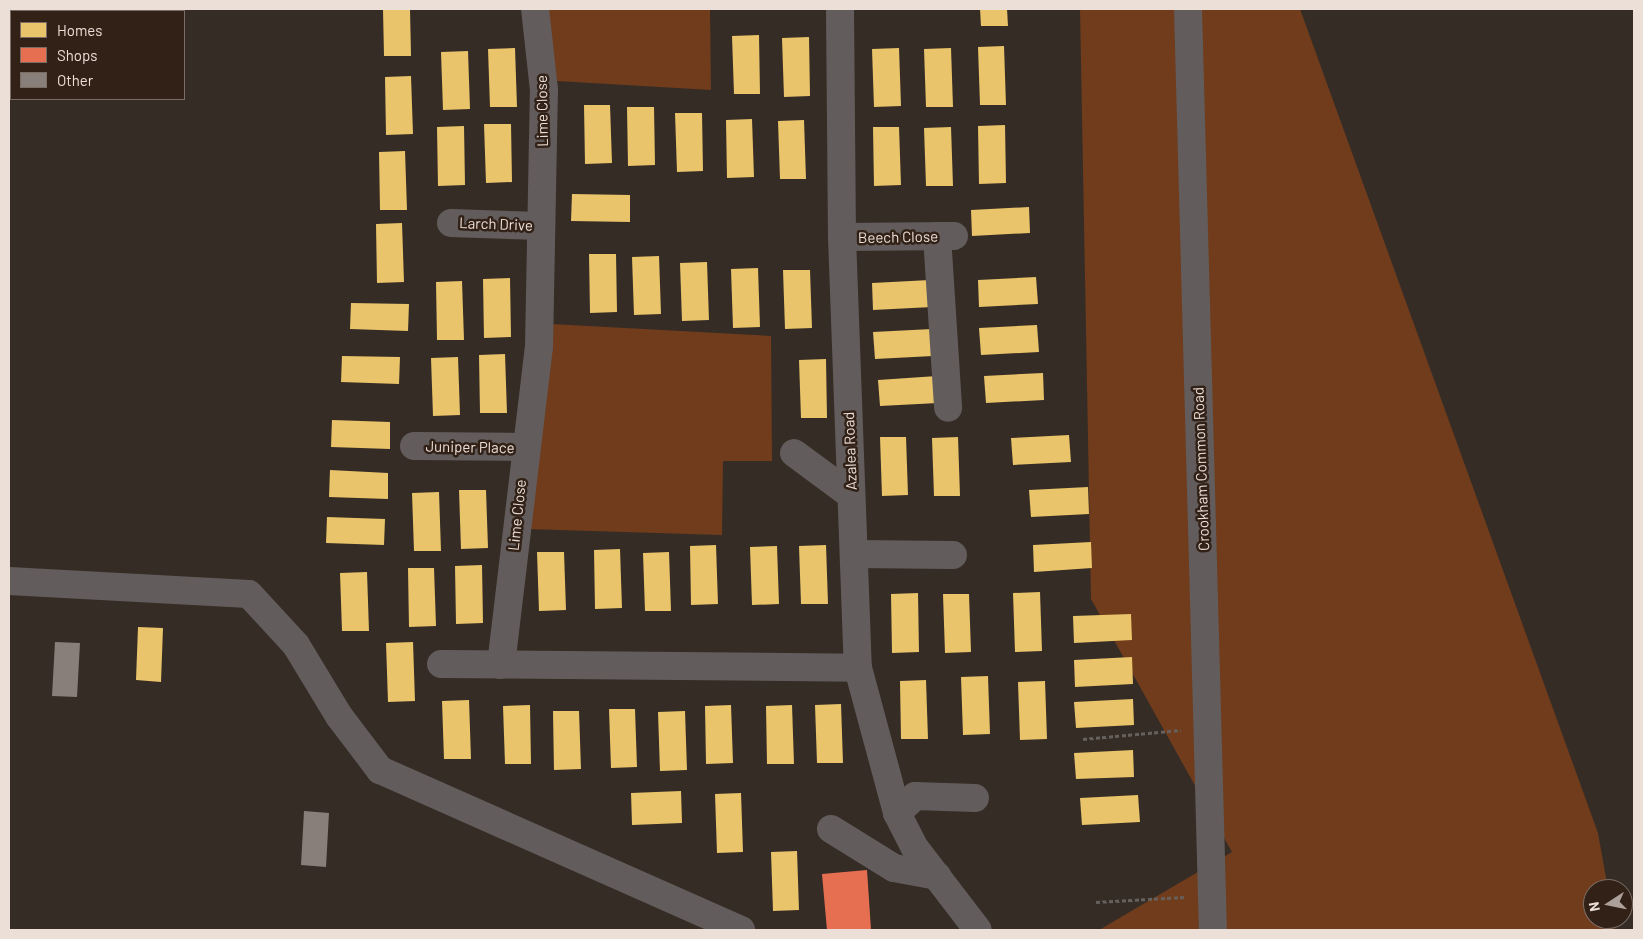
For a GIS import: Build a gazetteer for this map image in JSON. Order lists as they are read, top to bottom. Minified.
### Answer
{"streets":{"street":["Lime Close","Larch Drive","Beech Close","Juniper Place","Azalea Road","Crookham Common Road"]},"crossings":[["Lime Close","Larch Drive"],["Lime Close","Juniper Place"],["Beech Close","Azalea Road"]],"legend":["Homes","Shops","Other"],"north":"left"}
